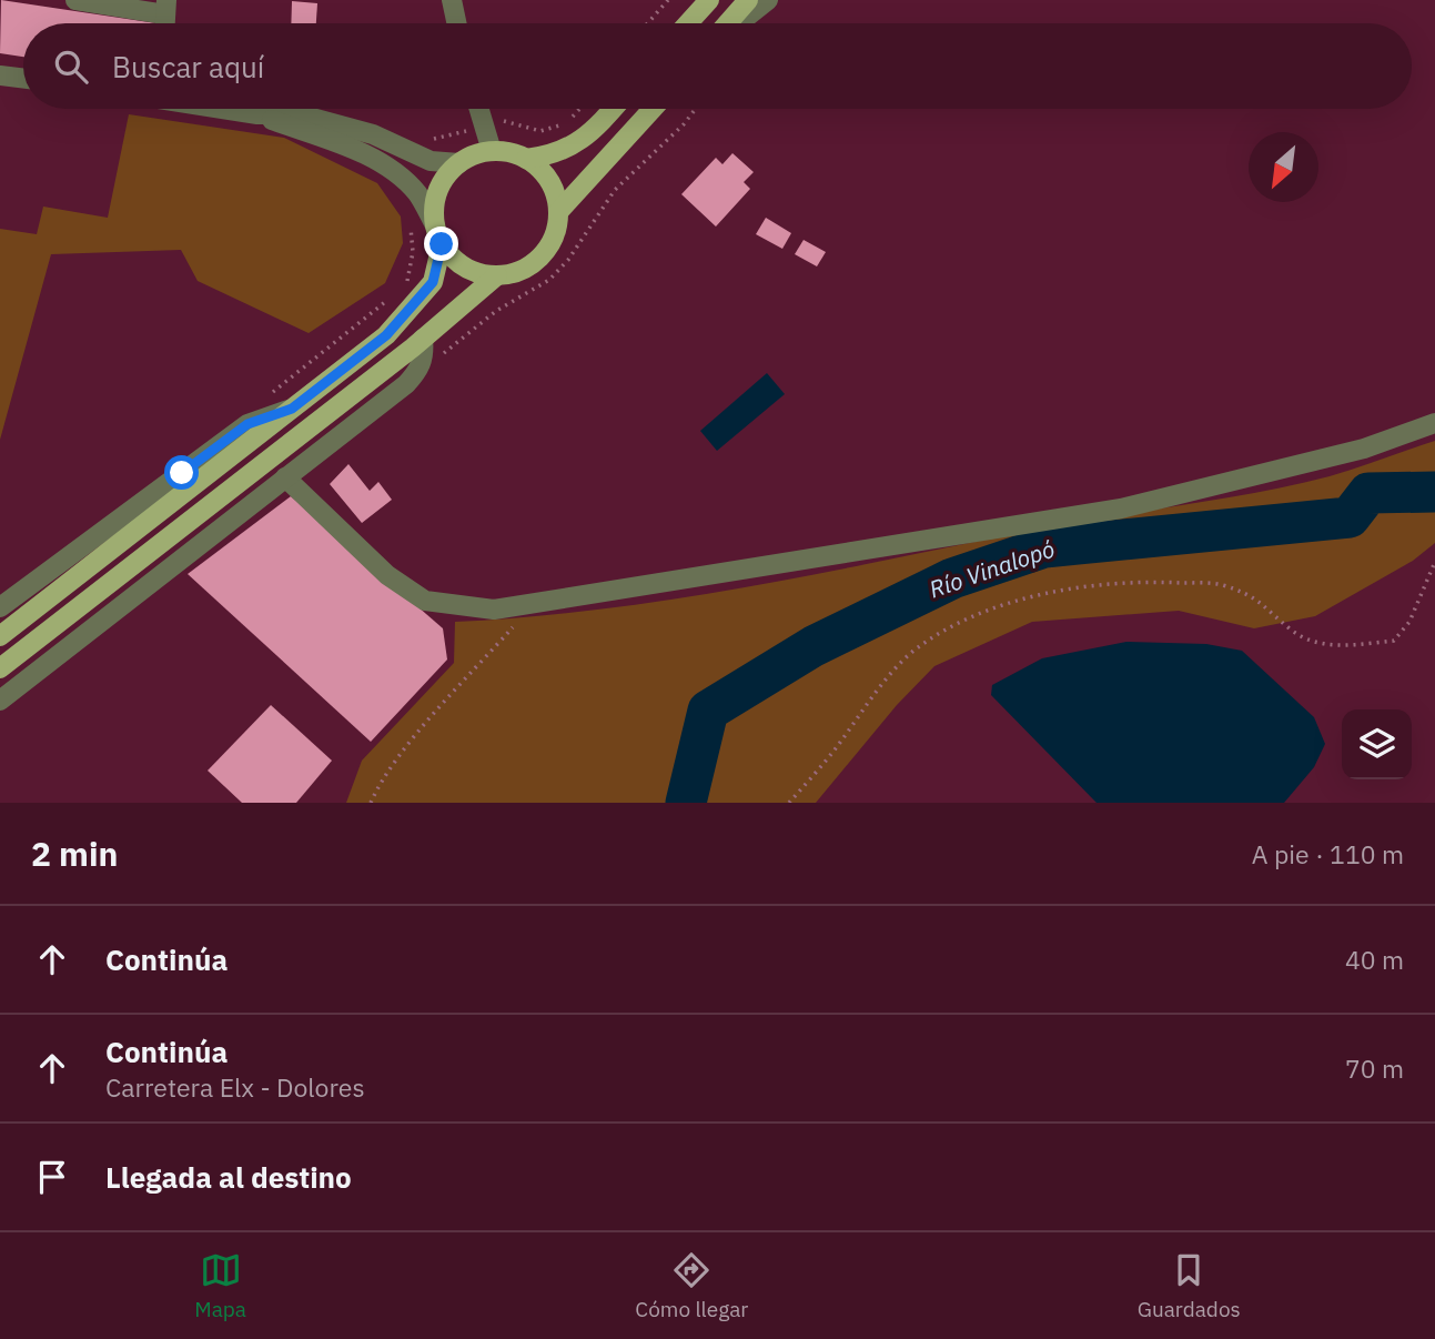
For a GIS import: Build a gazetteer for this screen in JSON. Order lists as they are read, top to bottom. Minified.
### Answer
{"water":["Río Vinalopó"],"north":"bottom left","page":{"search":"Buscar aquí","heading":["2 min","A pie · 110 m"],"list":[["Continúa","40 m"],["Continúa","Carretera Elx - Dolores","70 m"],"Llegada al destino"],"nav":["Mapa","Cómo llegar","Guardados"]}}
